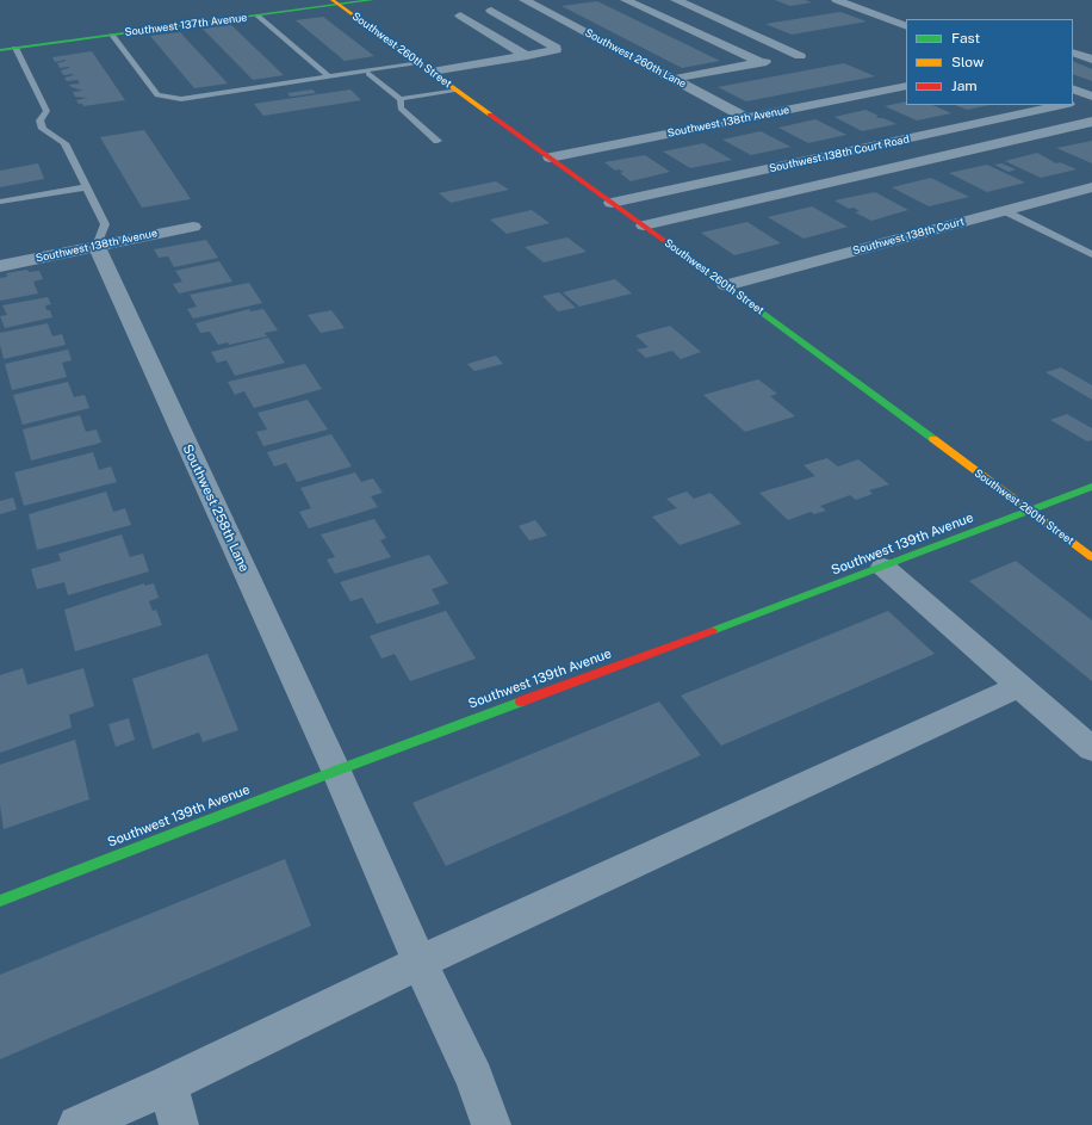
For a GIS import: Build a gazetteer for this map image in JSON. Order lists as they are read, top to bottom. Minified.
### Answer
{"streets":{"street":["Southwest 137th Avenue","Southwest 260th Street","Southwest 260th Lane","Southwest 138th Avenue","Southwest 138th Court Road","Southwest 138th Court","Southwest 258th Lane","Southwest 139th Avenue"]},"crossings":[["Southwest 137th Avenue","Southwest 260th Street"],["Southwest 260th Street","Southwest 138th Avenue"],["Southwest 260th Street","Southwest 138th Court Road"],["Southwest 260th Street","Southwest 138th Court"],["Southwest 260th Street","Southwest 139th Avenue"],["Southwest 260th Lane","Southwest 138th Avenue"],["Southwest 138th Avenue","Southwest 258th Lane"],["Southwest 258th Lane","Southwest 139th Avenue"]],"legend":["Fast","Slow","Jam"]}
